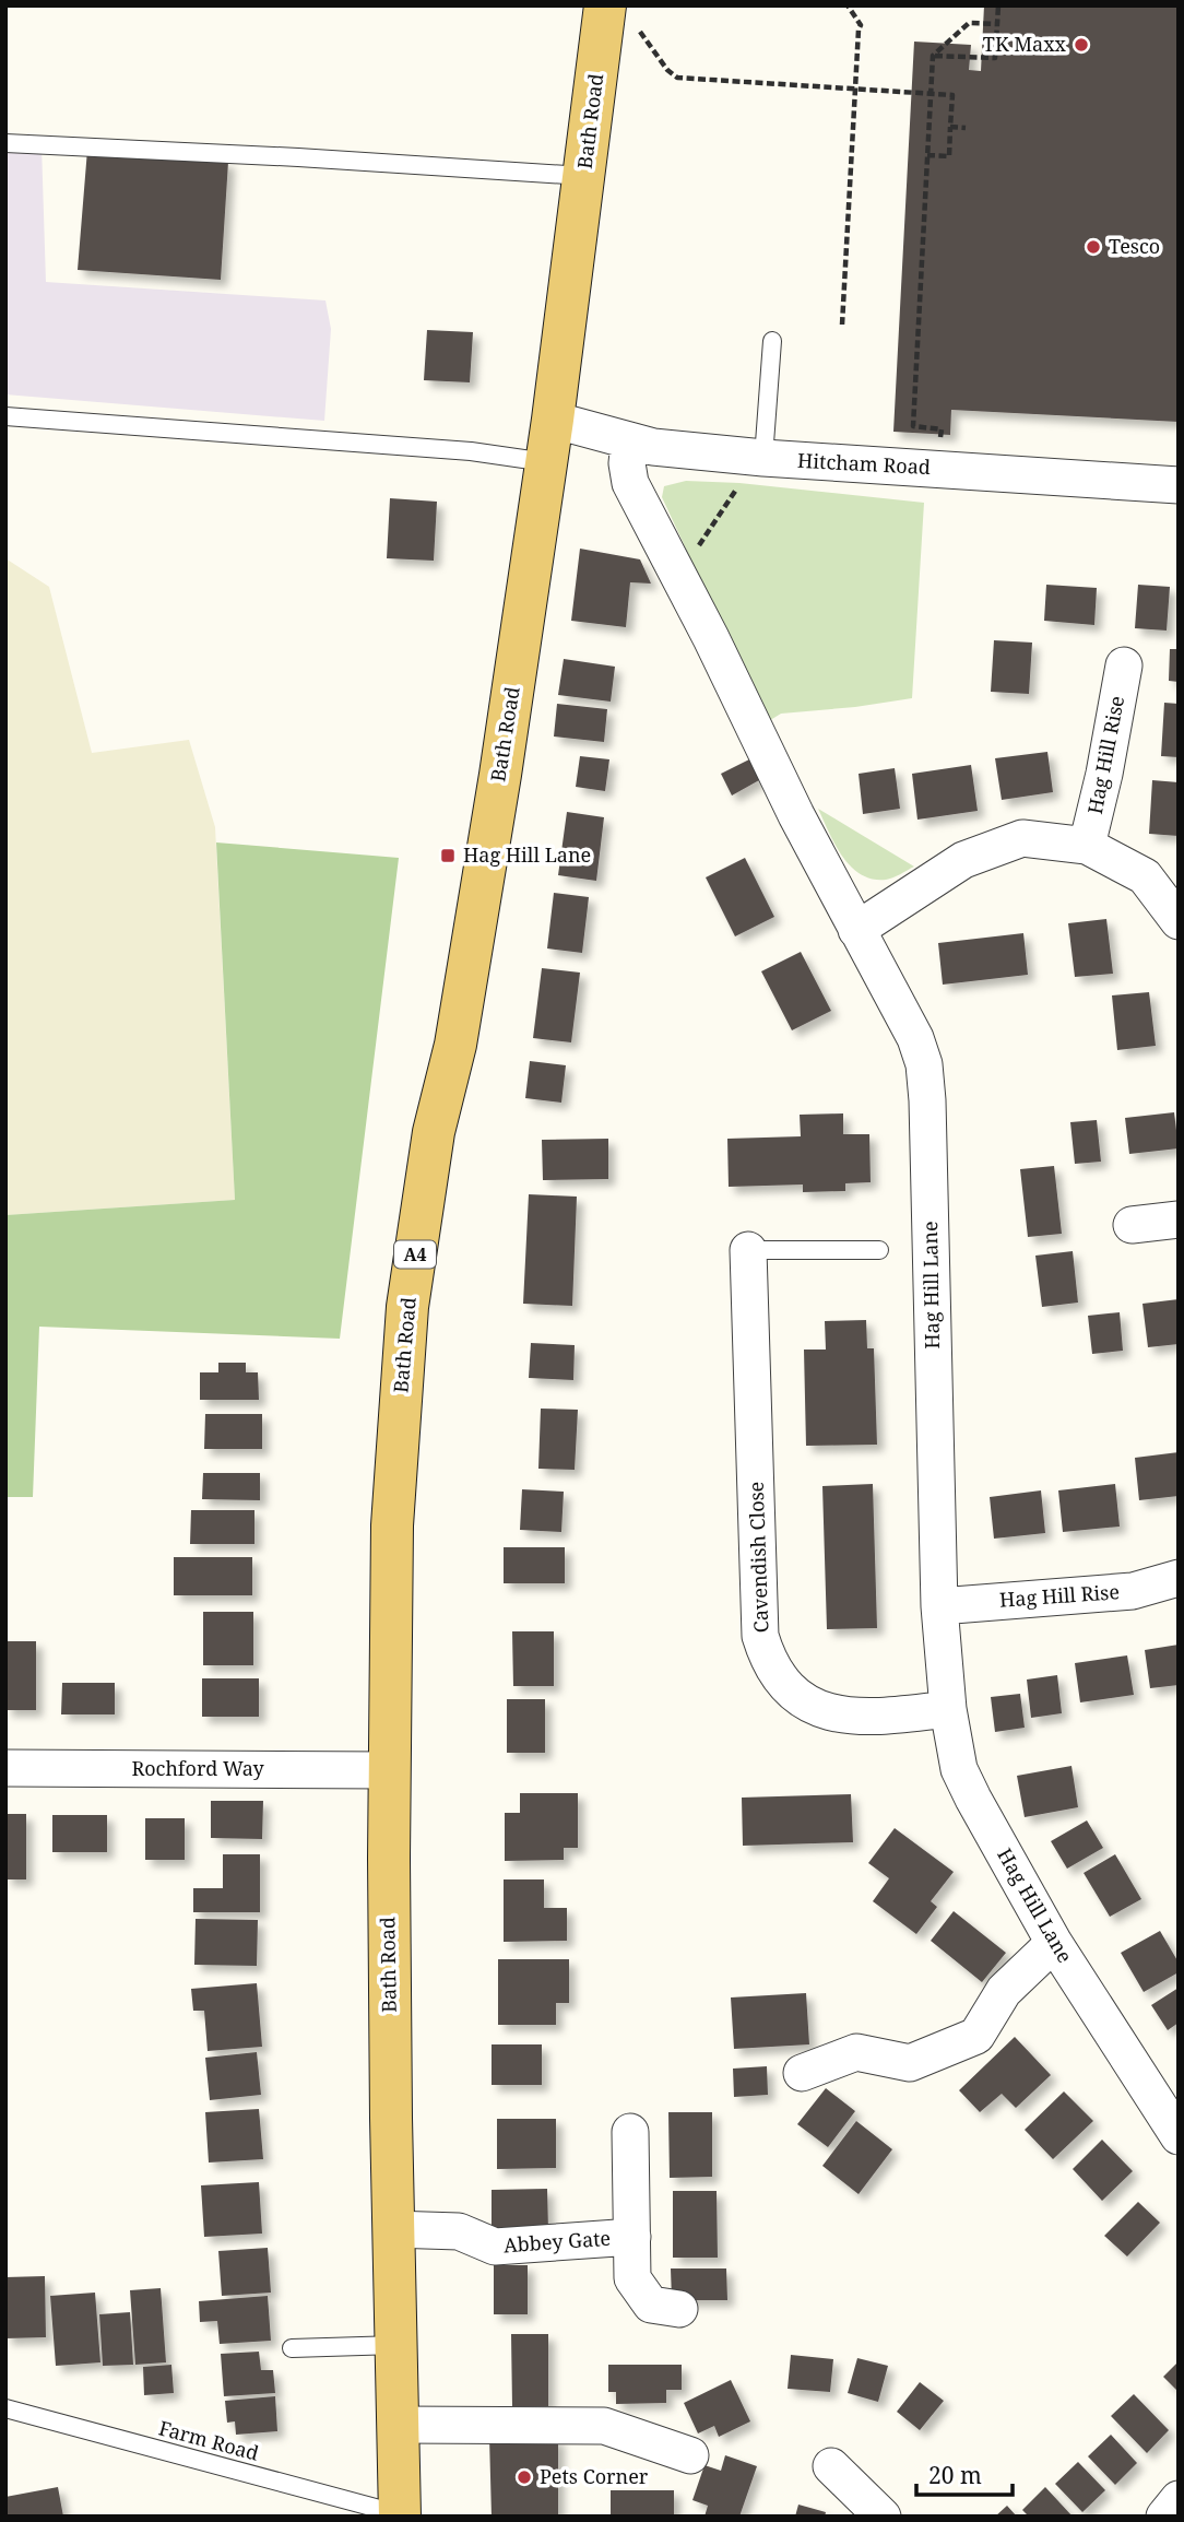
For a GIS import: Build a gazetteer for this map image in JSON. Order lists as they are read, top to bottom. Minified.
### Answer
{"streets":{"main road":["Bath Road","A4"],"street":["Hitcham Road","Hag Hill Rise","Hag Hill Lane","Cavendish Close","Rochford Way","Abbey Gate"],"lane":["Farm Road"]},"crossings":[["Bath Road","Hitcham Road"],["Bath Road","Rochford Way"],["Bath Road","Abbey Gate"],["Bath Road","Farm Road"],["Hitcham Road","Hag Hill Lane"],["Hag Hill Rise","Hag Hill Lane"],["Hag Hill Lane","Cavendish Close"]],"places":{"other":["TK Maxx","Tesco","Pets Corner"],"transit":["Hag Hill Lane"]},"scale_bar":"20 m"}
